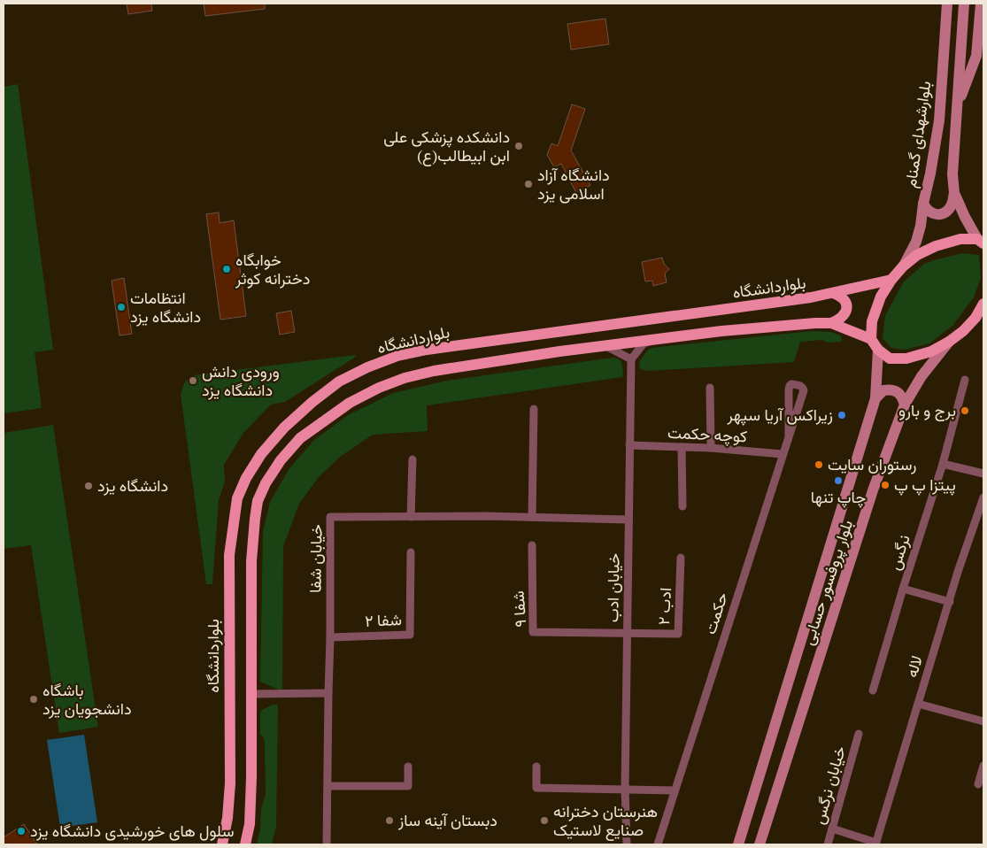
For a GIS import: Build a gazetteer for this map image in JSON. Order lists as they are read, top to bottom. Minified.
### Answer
{"streets":{"main road":["بلوارشهدای گمنام","بلواردانشگاه","بلوار پروفسور حسابی"],"street":["کوچه حکمت","نرگس","خیابان شفا","خیابان ادب","ادب ۲","شفا ۹","حکمت","شفا ۲","لاله","خیابان نرگس"]},"crossings":[["کوچه حکمت","خیابان ادب"],["کوچه حکمت","حکمت"],["خیابان شفا","خیابان ادب"],["خیابان شفا","شفا ۲"],["خیابان ادب","ادب ۲"],["خیابان ادب","شفا ۹"],["ادب ۲","شفا ۹"]],"places":["دانشکده پزشکی علی ابن ابیطالب(ع)","دانشگاه آزاد اسلامی یزد","خوابگاه دخترانه کوثر","انتظامات دانشگاه یزد","ورودی دانش دانشگاه یزد","برج و بارو","زیراکس آریا سپهر","رستوران سایت","چاپ تنها","پیتزا پ پ","دانشگاه یزد","باشگاه دانشجویان یزد","دبستان آینه ساز","هنرستان دخترانه صنایع لاستیک","سلول های خورشیدی دانشگاه یزد"]}
